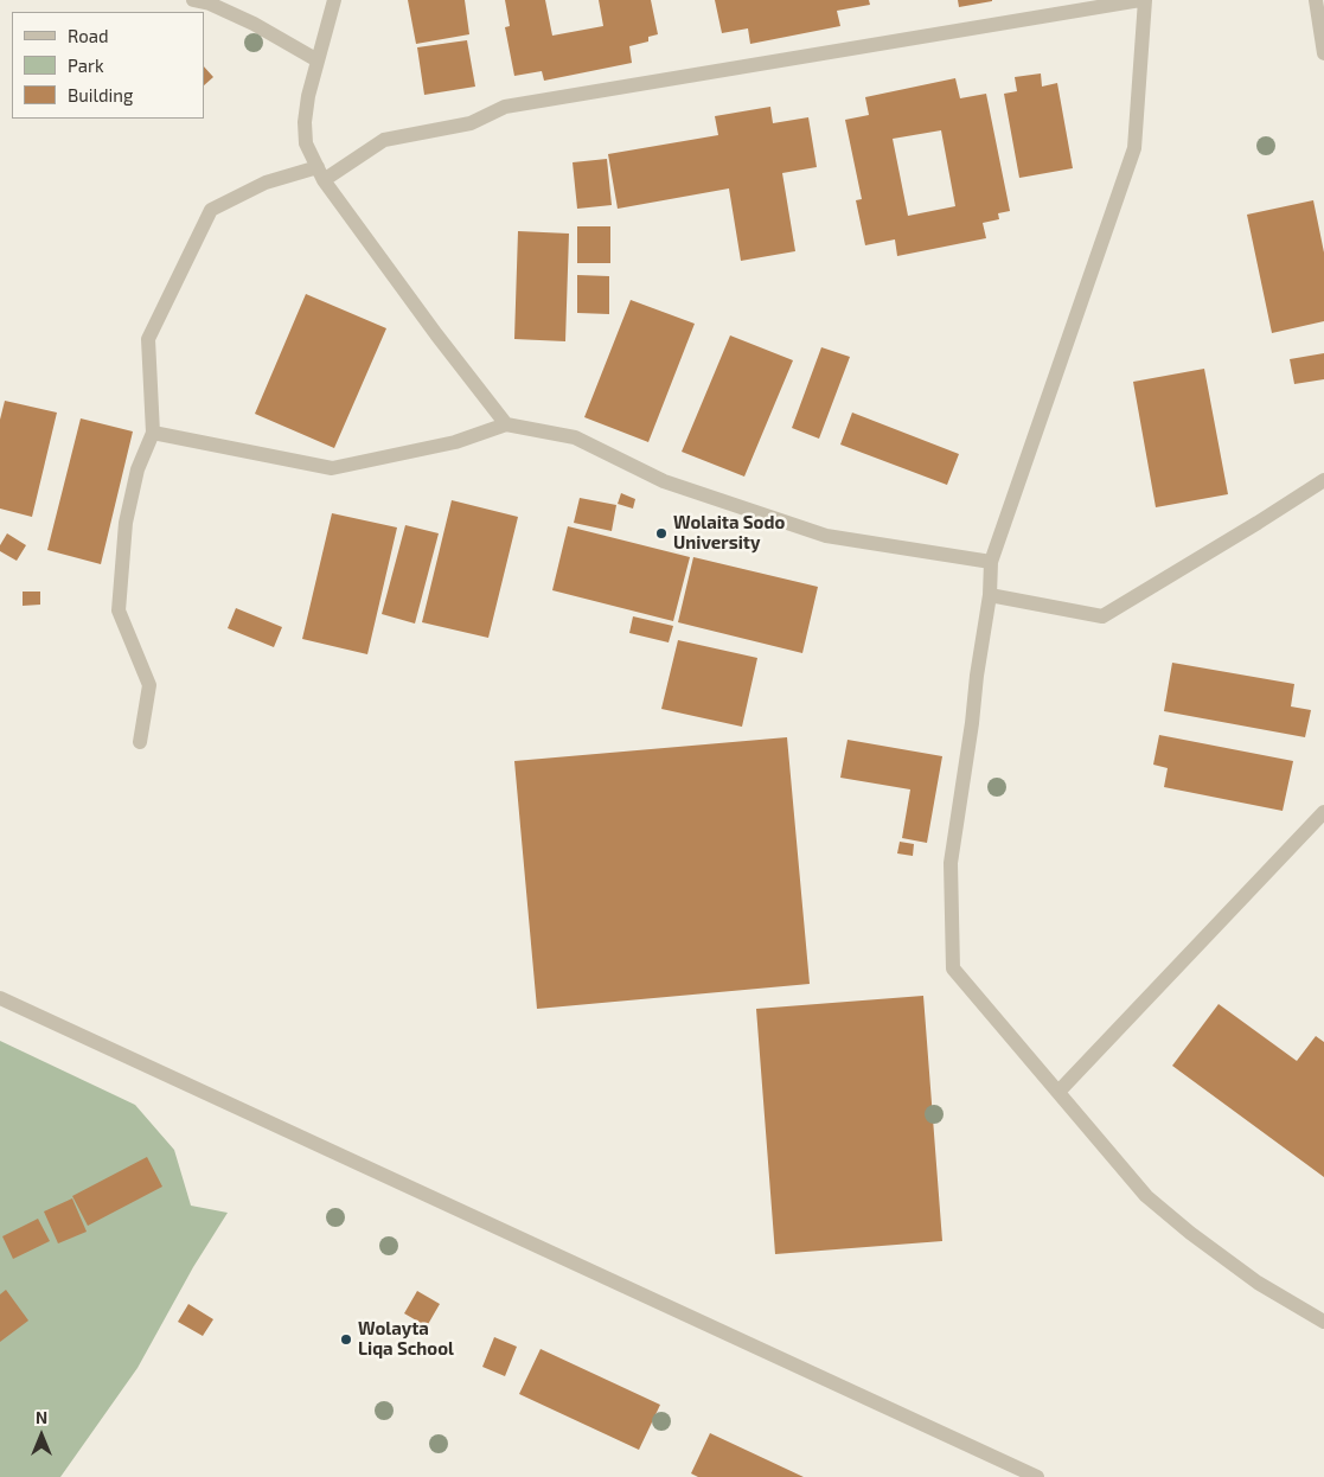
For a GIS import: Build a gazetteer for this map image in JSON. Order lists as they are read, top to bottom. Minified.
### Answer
{"places":["Wolaita Sodo University","Wolayta Liqa School"],"legend":["Road","Park","Building"],"north":"top"}
